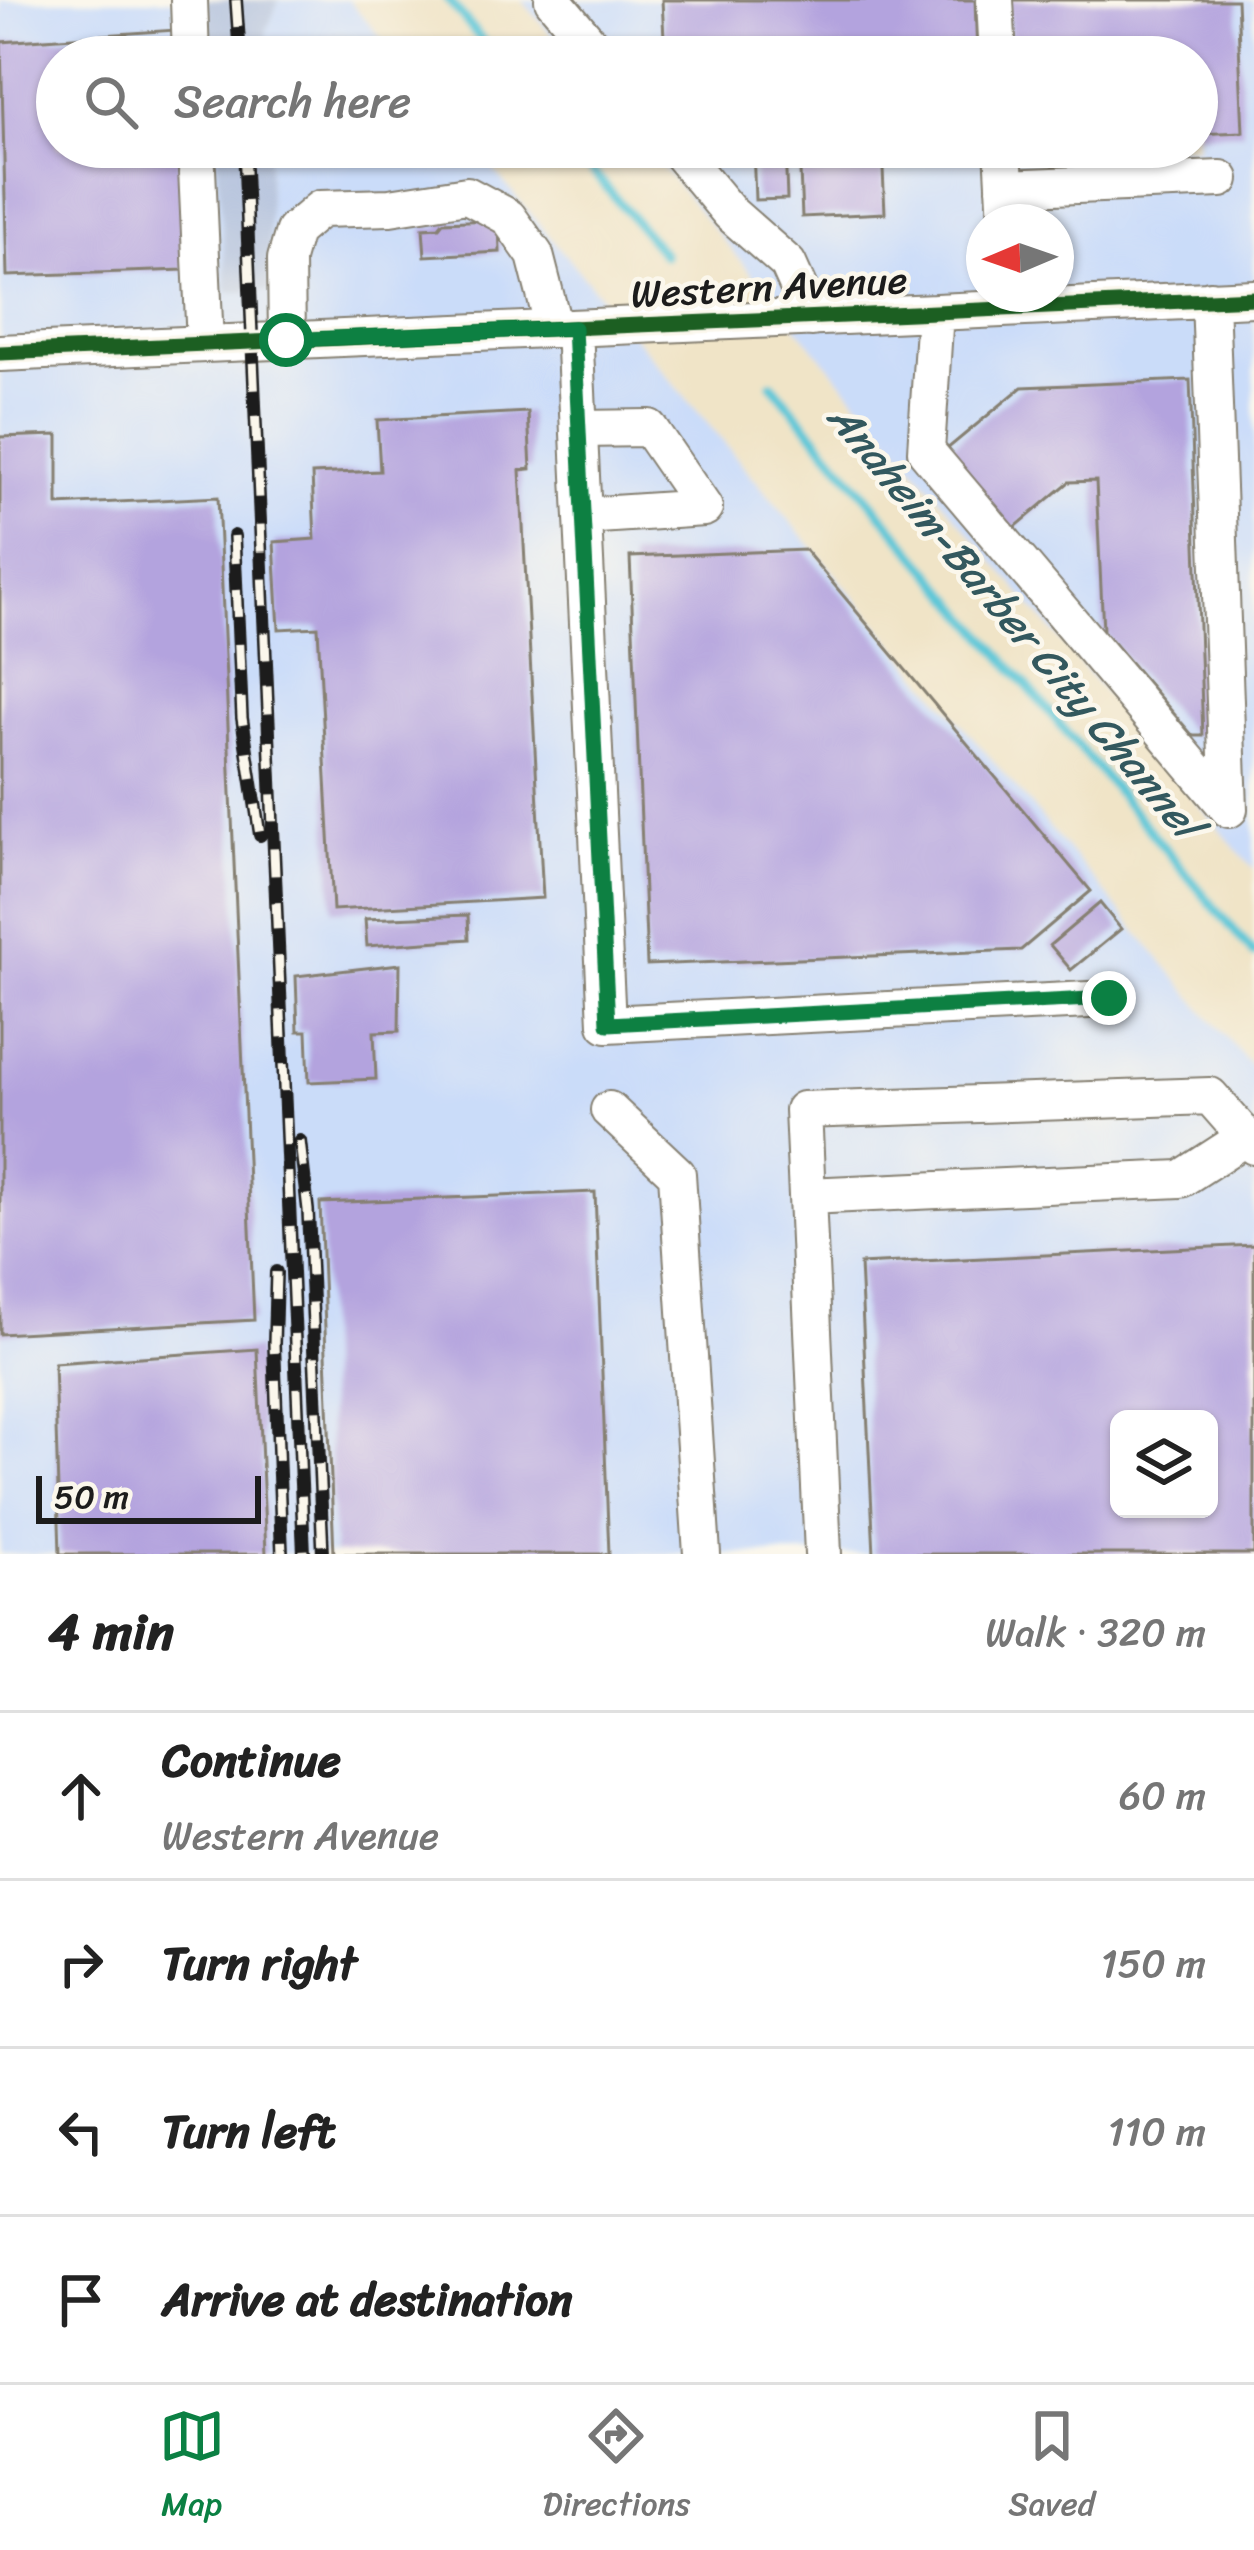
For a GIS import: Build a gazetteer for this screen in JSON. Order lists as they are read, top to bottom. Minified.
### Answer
{"streets":{"street":["Western Avenue"]},"water":["Anaheim-Barber City Channel"],"scale_bar":"50 m","north":"left","page":{"search":"Search here","scale":"50 m","heading":["4 min","Walk · 320 m"],"list":[["Continue","Western Avenue","60 m"],["Turn right","150 m"],["Turn left","110 m"],"Arrive at destination"],"nav":["Map","Directions","Saved"]}}
